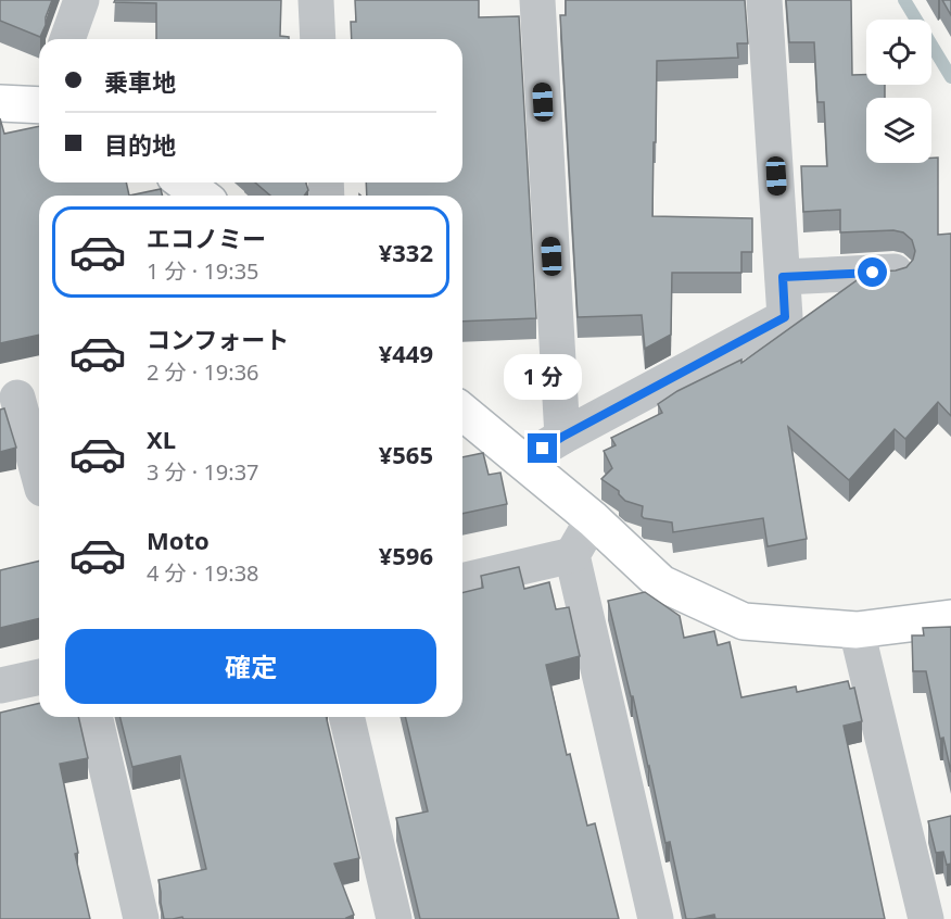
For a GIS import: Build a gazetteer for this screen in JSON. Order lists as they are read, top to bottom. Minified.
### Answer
{"page":{"banner":["乗車地","目的地"],"list":[{"name":"エコノミー","note":"1 分 · 19:35","value":"¥332"},{"name":"コンフォート","note":"2 分 · 19:36","value":"¥449"},{"name":"XL","note":"3 分 · 19:37","value":"¥565"},{"name":"Moto","note":"4 分 · 19:38","value":"¥596"}],"bubble":"1 分","buttons":"確定"}}
